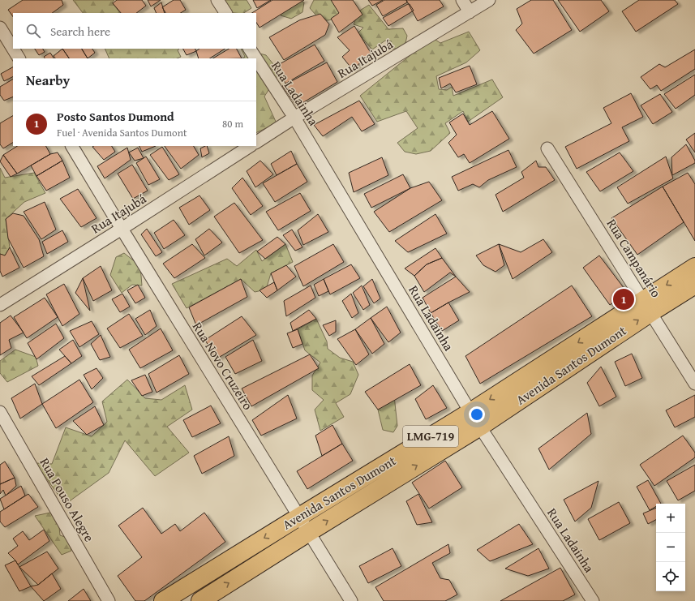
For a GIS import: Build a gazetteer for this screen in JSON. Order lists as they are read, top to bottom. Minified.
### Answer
{"streets":{"main road":["Avenida Santos Dumont","LMG-719"],"street":["Rua Itajubá","Rua Ladainha","Rua Campanário","Rua Novo Cruzeiro","Rua Pouso Alegre"]},"crossings":[["Rua Itajubá","Rua Ladainha"],["Rua Itajubá","Rua Novo Cruzeiro"],["Rua Ladainha","Avenida Santos Dumont"],["Rua Campanário","Avenida Santos Dumont"],["Avenida Santos Dumont","Rua Novo Cruzeiro"]],"page":{"search":"Search here","heading":"Nearby","list":[{"mark":"1","name":"Posto Santos Dumond","note":"Fuel · Avenida Santos Dumont","value":"80 m"}],"pins":"1","map_buttons":["+","−"]}}
